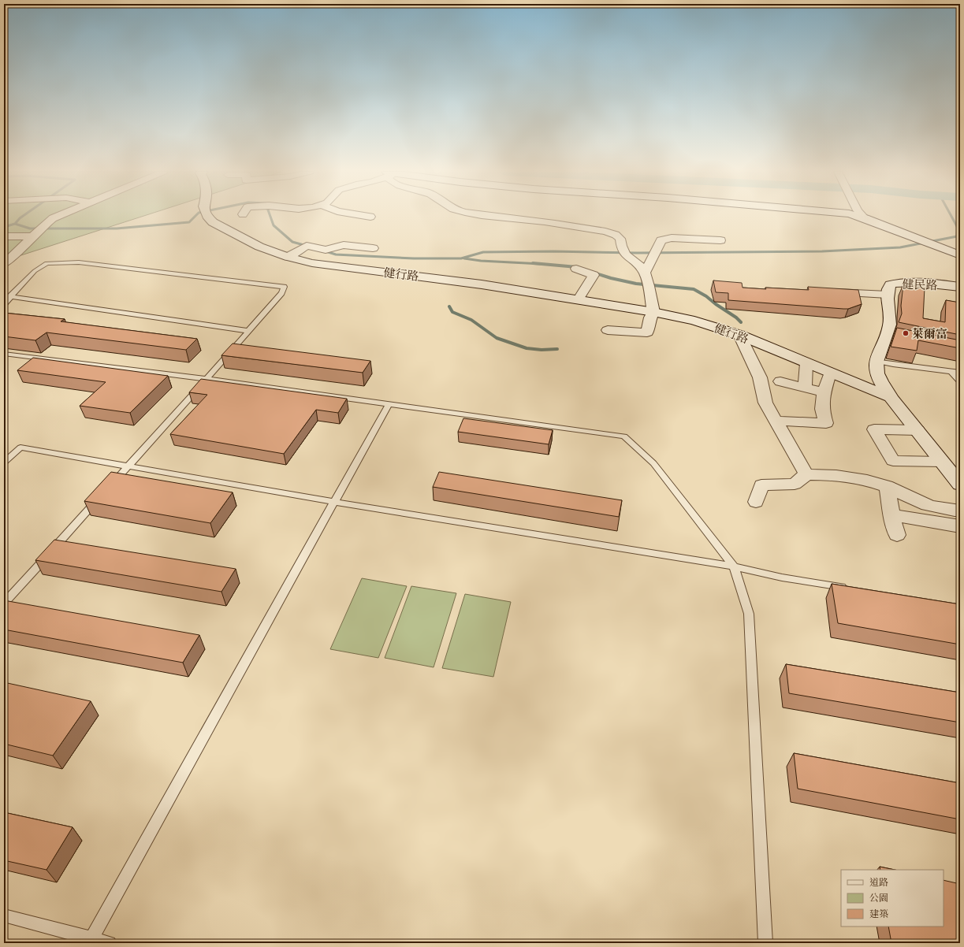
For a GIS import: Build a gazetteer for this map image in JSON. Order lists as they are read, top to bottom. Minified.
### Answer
{"streets":{"street":["健行路","健民路"]},"places":["萊爾富"],"legend":["道路","公園","建築"]}
